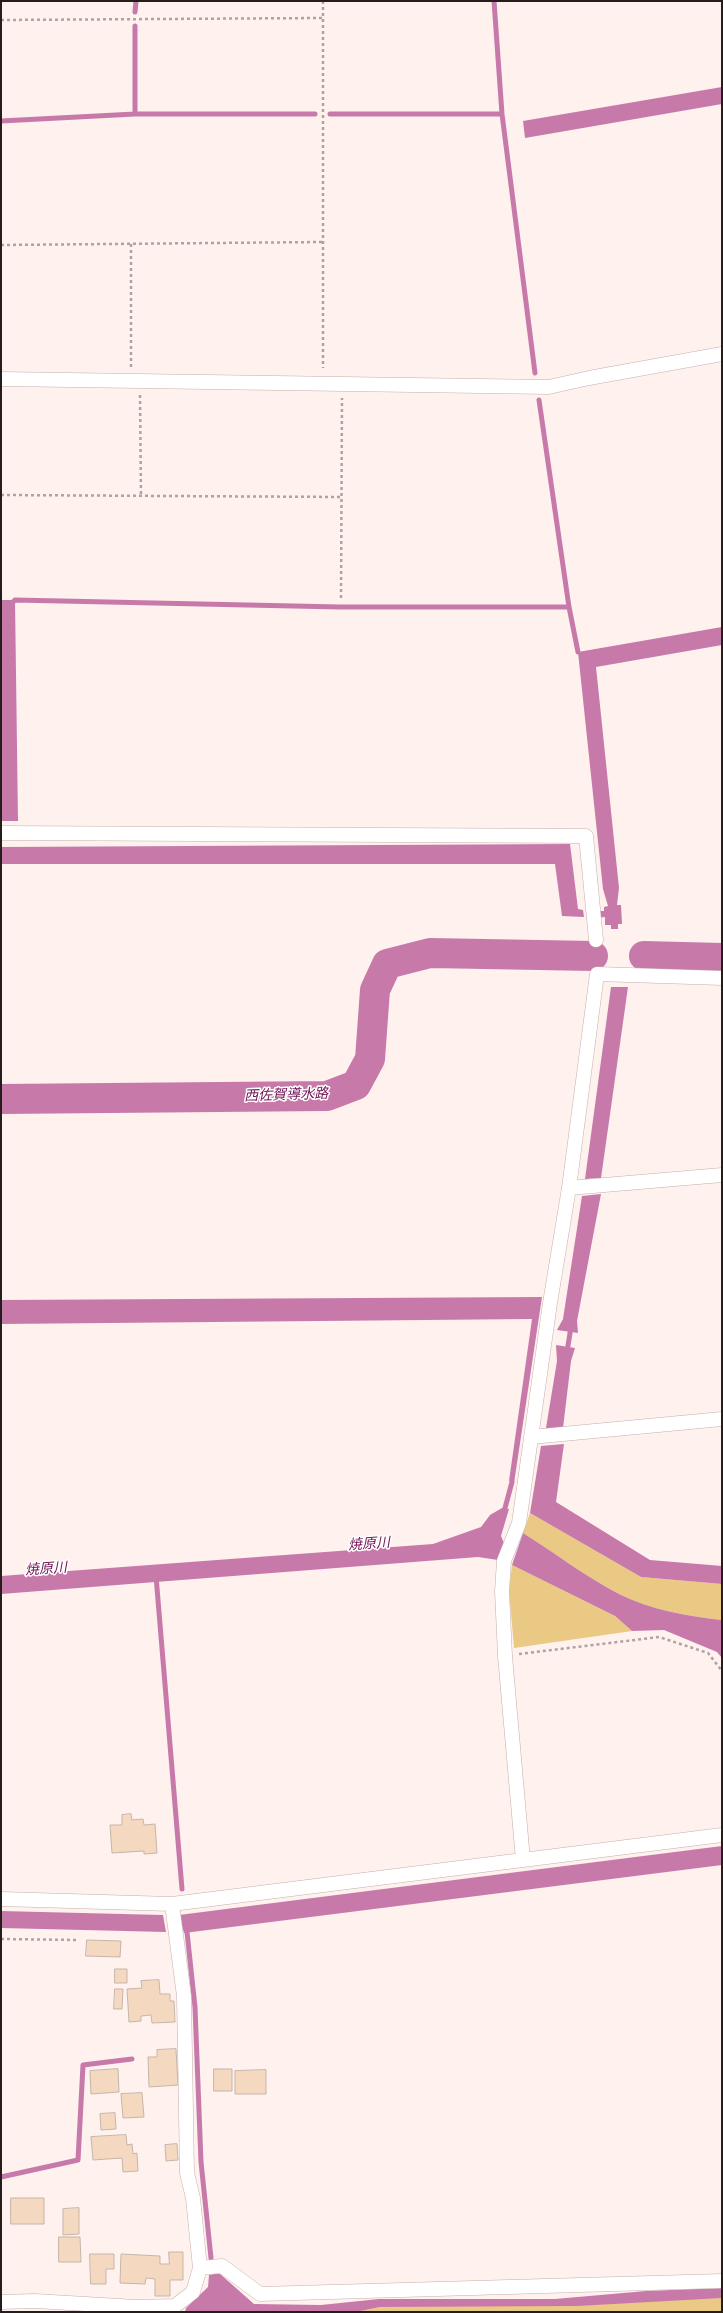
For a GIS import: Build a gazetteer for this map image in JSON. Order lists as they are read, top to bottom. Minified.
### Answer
{"water":["西佐賀導水路","焼原川"]}
